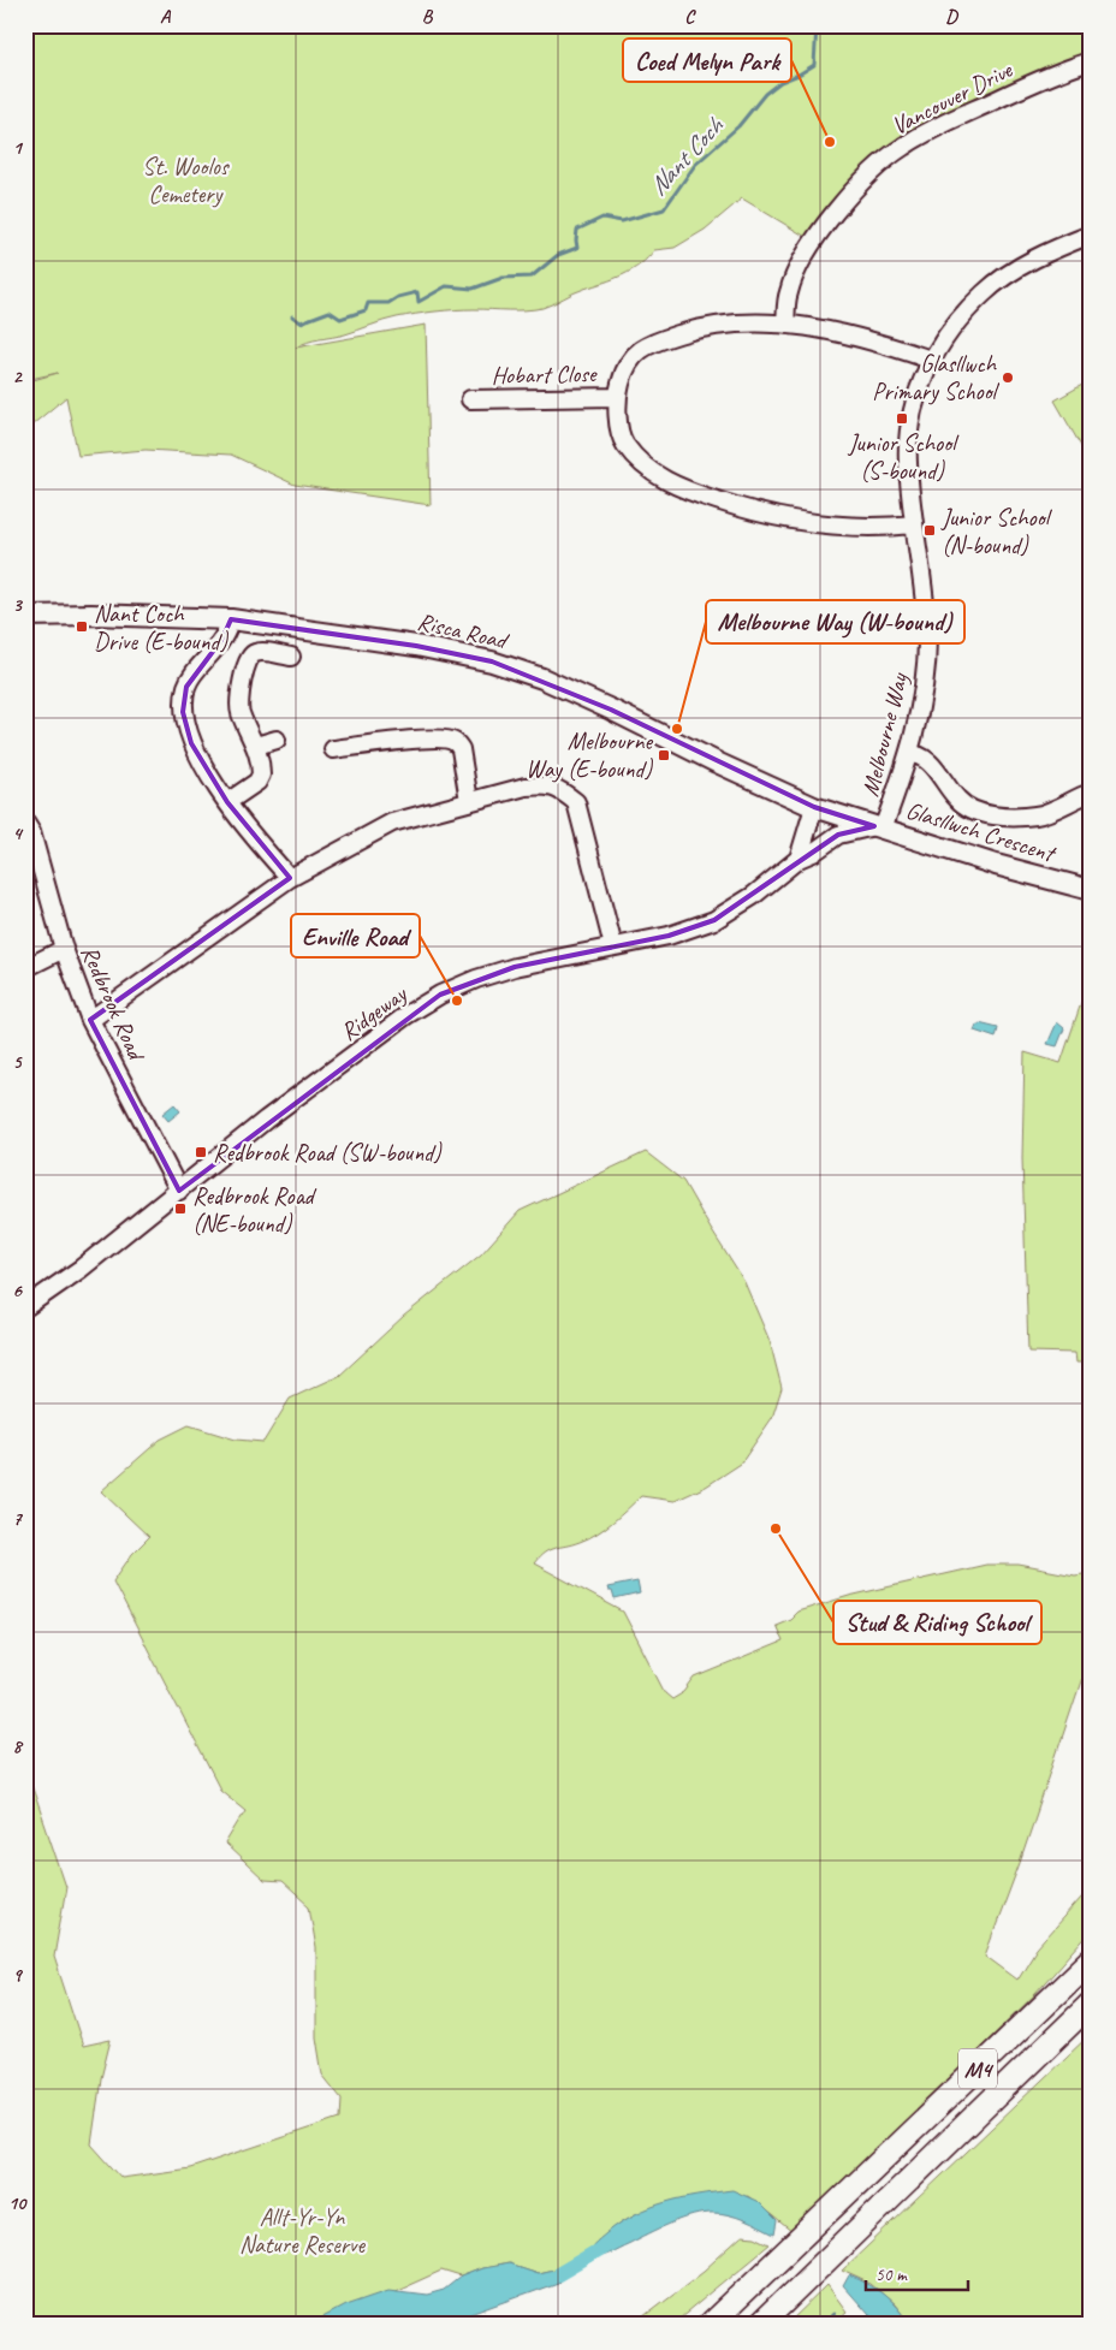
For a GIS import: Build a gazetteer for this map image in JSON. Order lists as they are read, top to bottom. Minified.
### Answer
{"streets":{"highway":["M4"],"main road":["Risca Road","Glasllwch Crescent"],"street":["Vancouver Drive","Hobart Close","Melbourne Way","Redbrook Road","Ridgeway"]},"crossings":[["Risca Road","Glasllwch Crescent"],["Melbourne Way","Glasllwch Crescent"],["Melbourne Way","Ridgeway"],["Glasllwch Crescent","Ridgeway"],["Redbrook Road","Ridgeway"]],"water":["Nant Coch"],"parks":["St. Woolos Cemetery","Allt-Yr-Yn Nature Reserve"],"places":{"other":["Coed Melyn Park","Glasllwch Primary School","Melbourne Way (W-bound)","Enville Road","Stud & Riding School"],"transit":["Junior School (S-bound)","Junior School (N-bound)","Nant Coch Drive (E-bound)","Melbourne Way (E-bound)","Redbrook Road (SW-bound)","Redbrook Road (NE-bound)"]},"scale_bar":"50 m","grid":{"columns":["A","B","C","D"],"rows":["1","2","3","4","5","6","7","8","9","10"]}}
